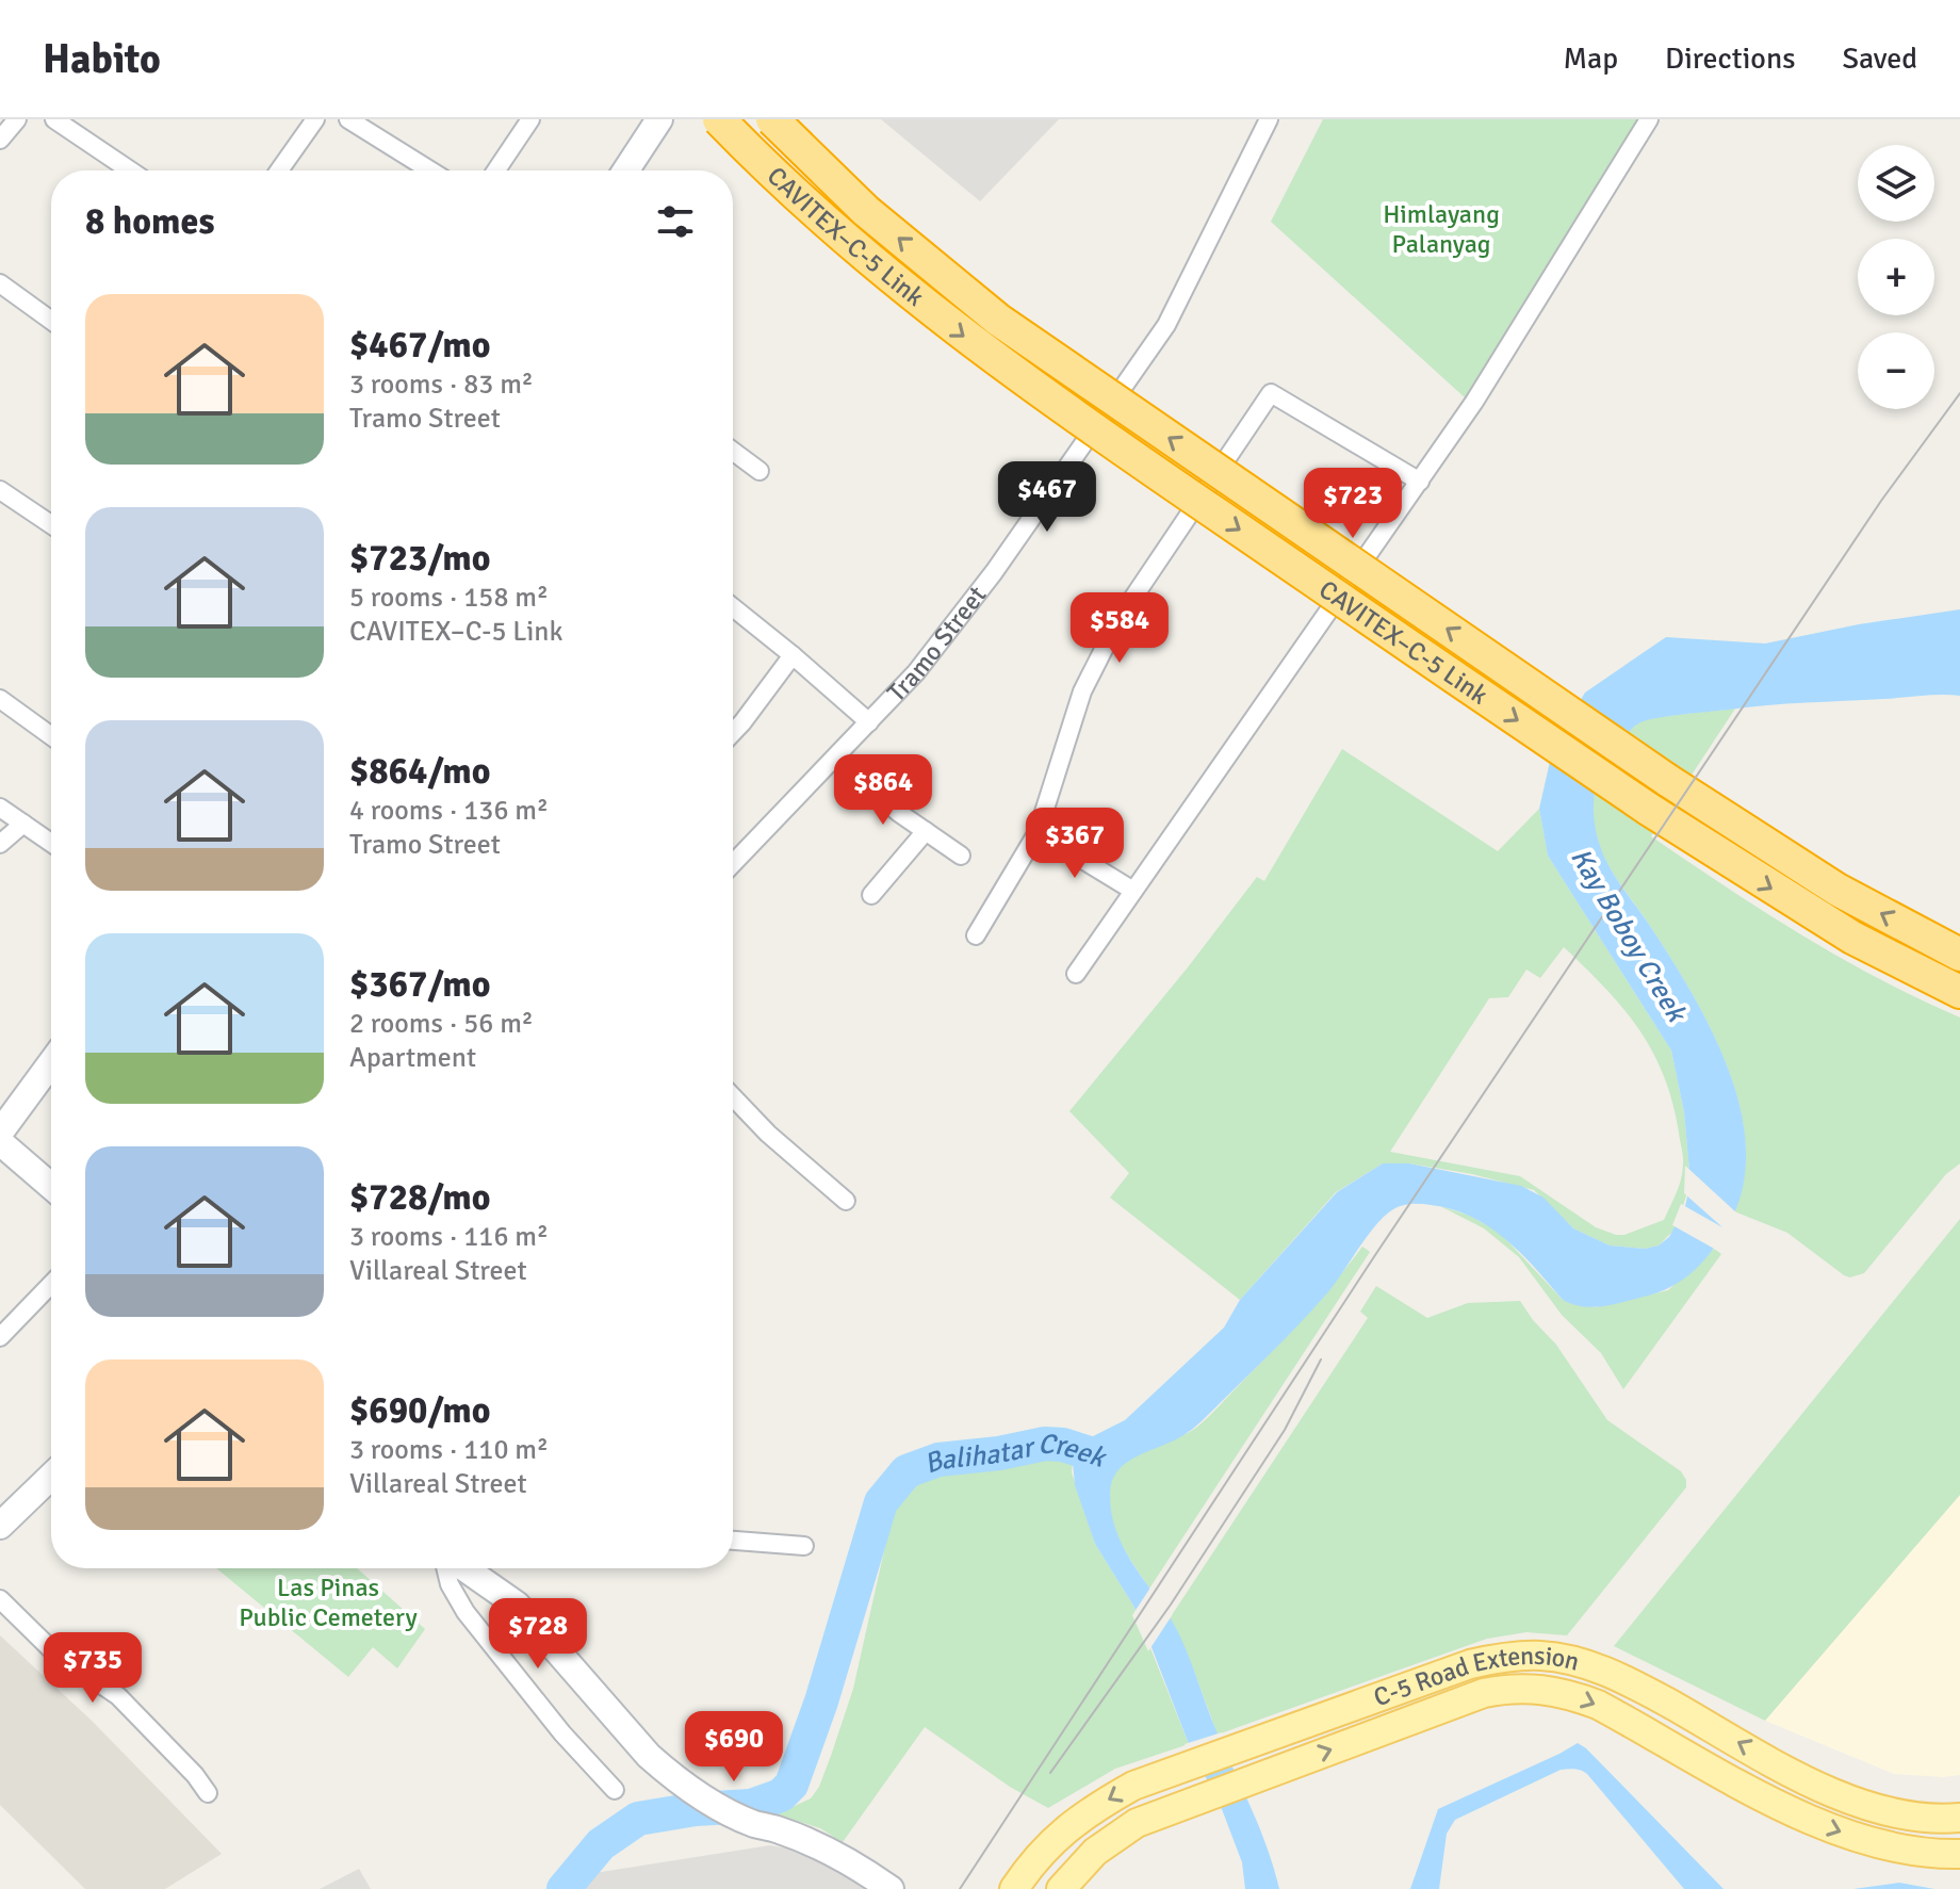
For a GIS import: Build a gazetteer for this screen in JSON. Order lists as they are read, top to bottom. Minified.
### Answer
{"streets":{"highway":["CAVITEX–C-5 Link"],"main road":["C-5 Road Extension"],"street":["Tramo Street"]},"water":["Kay Boboy Creek","Balihatar Creek"],"parks":["Himlayang Palanyag","Las Pinas Public Cemetery"],"page":{"header":"Habito","nav":["Map","Directions","Saved"],"map_buttons":["+","−"],"heading":"8 homes","list":[{"name":"$467/mo","note":"3 rooms · 83 m² · Tramo Street"},{"name":"$723/mo","note":"5 rooms · 158 m² · CAVITEX–C-5 Link"},{"name":"$864/mo","note":"4 rooms · 136 m² · Tramo Street"},{"name":"$367/mo","note":"2 rooms · 56 m² · Apartment"},{"name":"$728/mo","note":"3 rooms · 116 m² · Villareal Street"},{"name":"$690/mo","note":"3 rooms · 110 m² · Villareal Street"}],"price":["$467","$723","$584","$864","$367","$728","$735","$690"]}}
